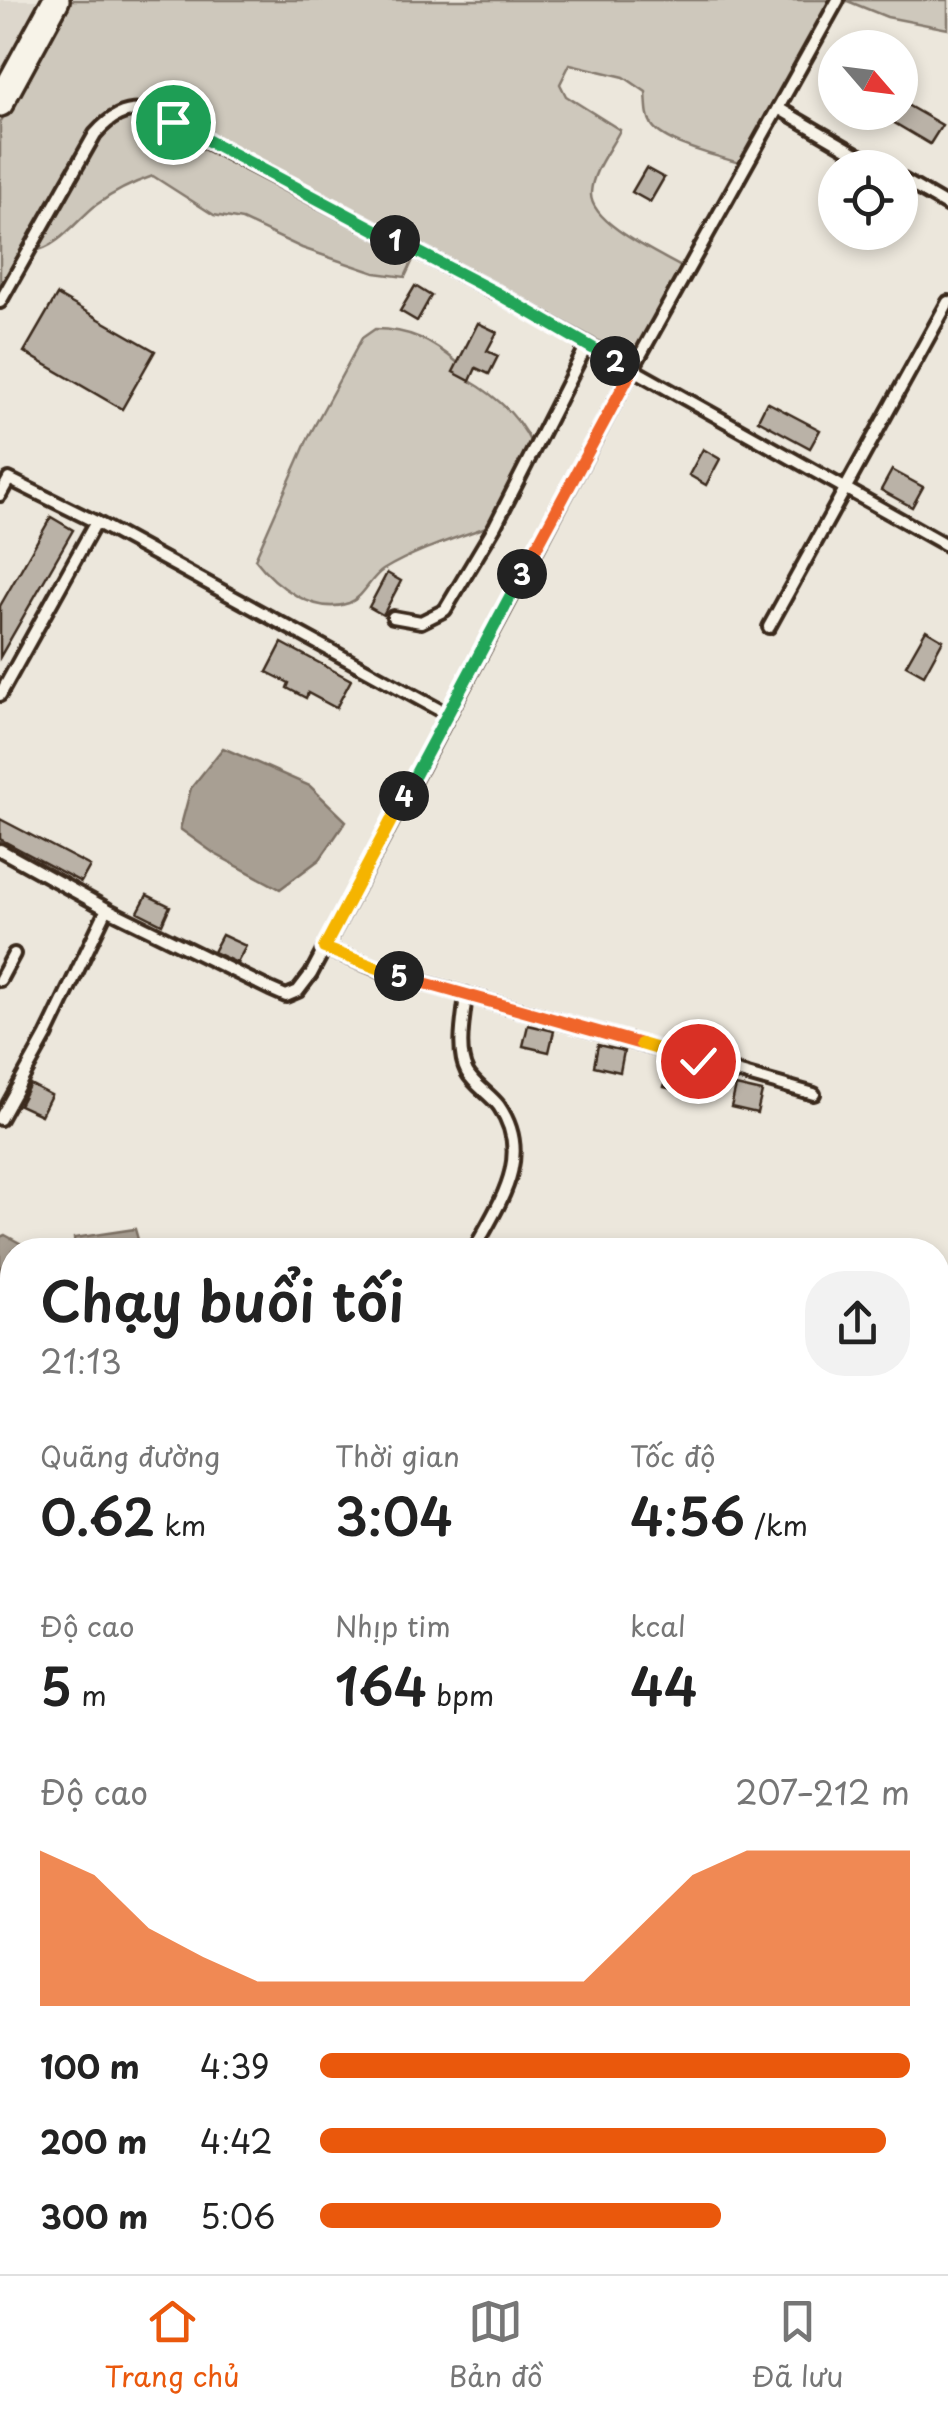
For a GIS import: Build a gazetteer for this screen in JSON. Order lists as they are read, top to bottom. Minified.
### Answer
{"north":"bottom right","page":{"pins":["1","2","3","4","5"],"heading":["Chạy buổi tối","21:13"],"stats":[["Quãng đường","0.62 km"],["Thời gian","3:04"],["Tốc độ","4:56 /km"],["Độ cao","5 m"],["Nhịp tim","164 bpm"],["kcal","44"]],"chart":["Độ cao","207–212 m"],"list":[{"name":"100 m","note":"4:39"},{"name":"200 m","note":"4:42"},{"name":"300 m","note":"5:06"}],"tabs":["Trang chủ","Bản đồ","Đã lưu"]}}
